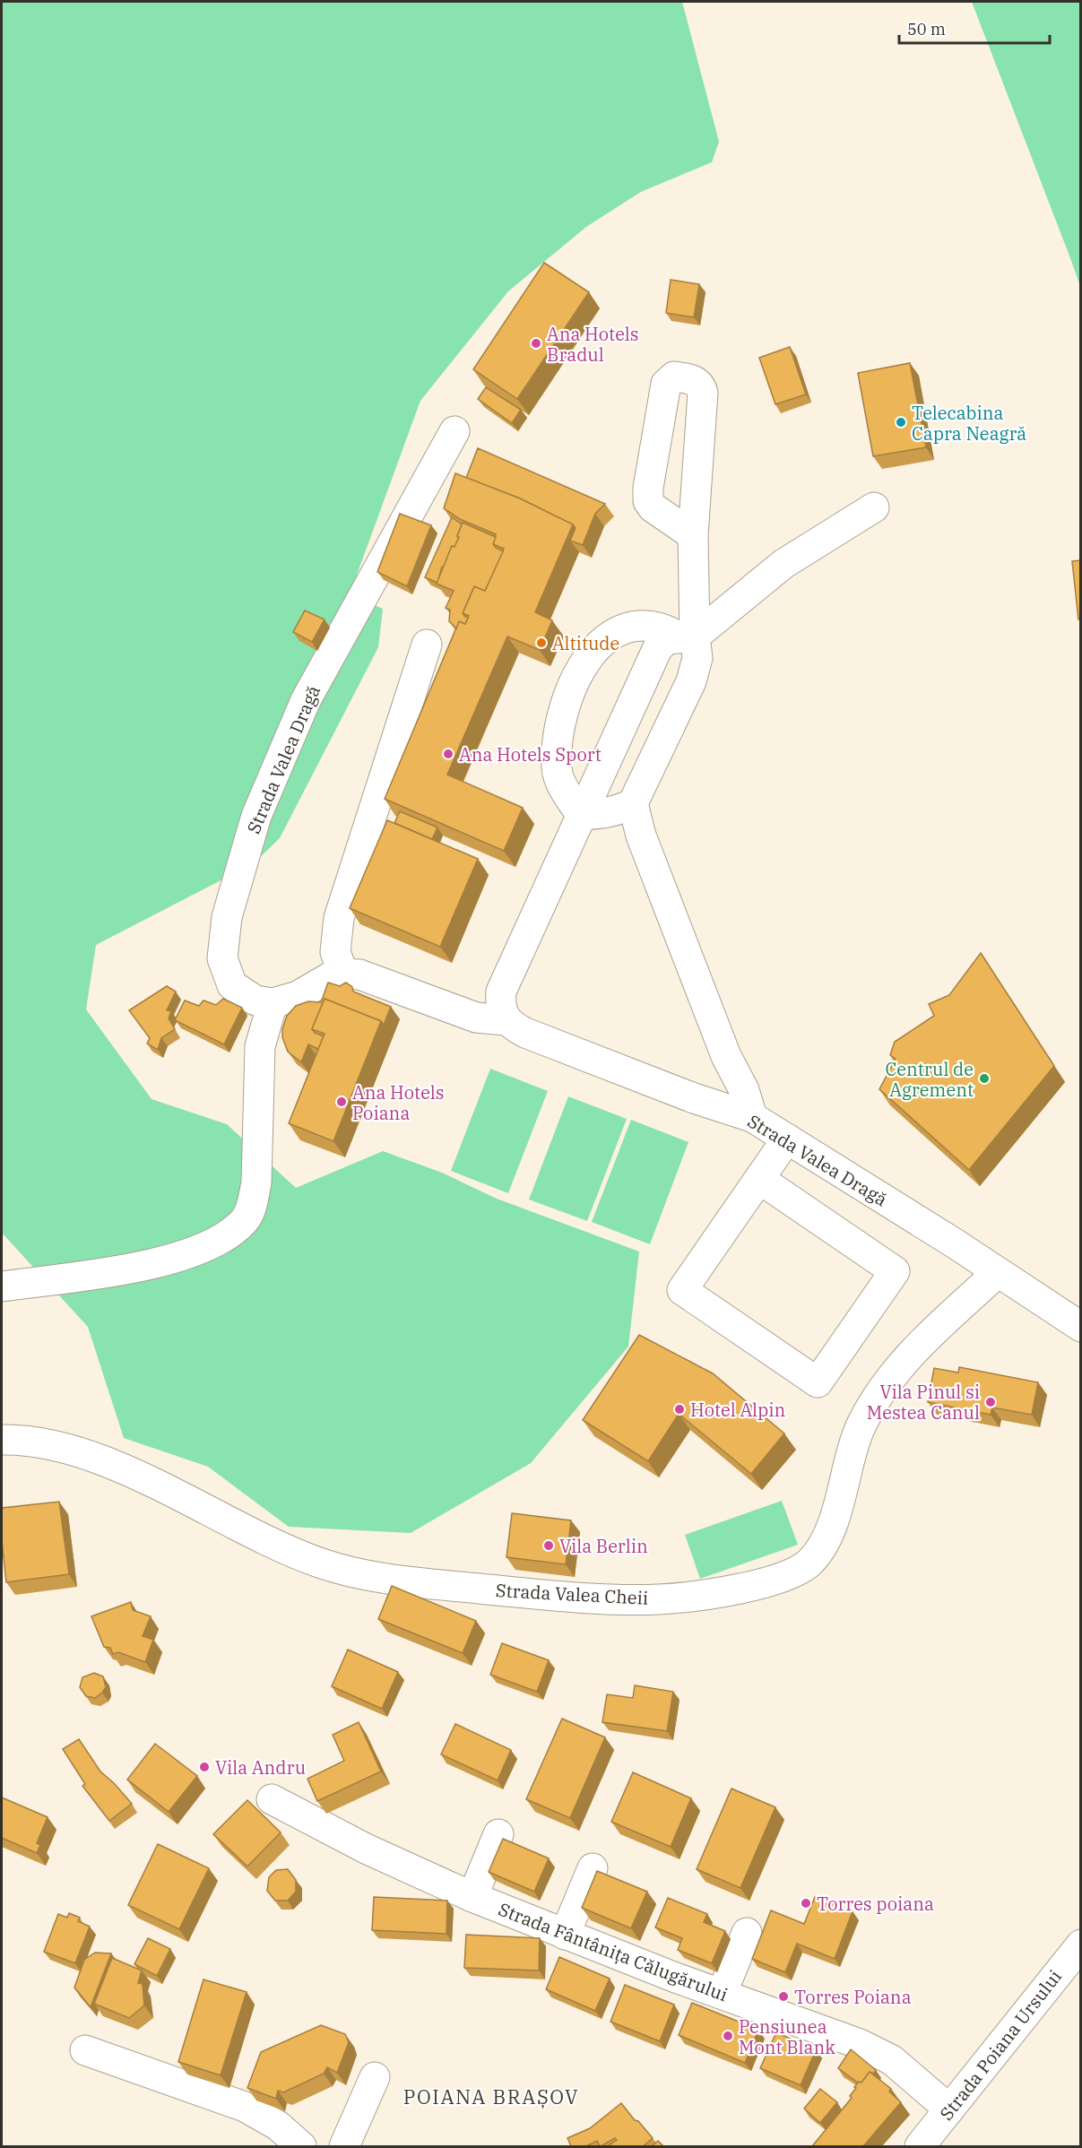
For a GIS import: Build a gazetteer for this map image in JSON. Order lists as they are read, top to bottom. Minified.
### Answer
{"streets":{"street":["Strada Valea Dragă","Strada Valea Cheii","Strada Fântânița Călugărului","Strada Poiana Ursului"]},"crossings":[["Strada Valea Dragă","Strada Valea Cheii"],["Strada Fântânița Călugărului","Strada Poiana Ursului"]],"districts":["POIANA BRAȘOV"],"places":["Ana Hotels Bradul","Telecabina Capra Neagră","Altitude","Ana Hotels Sport","Centrul de Agrement","Ana Hotels Poiana","Vila Pinul si Mestea Canul","Hotel Alpin","Vila Berlin","Vila Andru","Torres poiana","Torres Poiana","Pensiunea Mont Blank"],"scale_bar":"50 m"}
